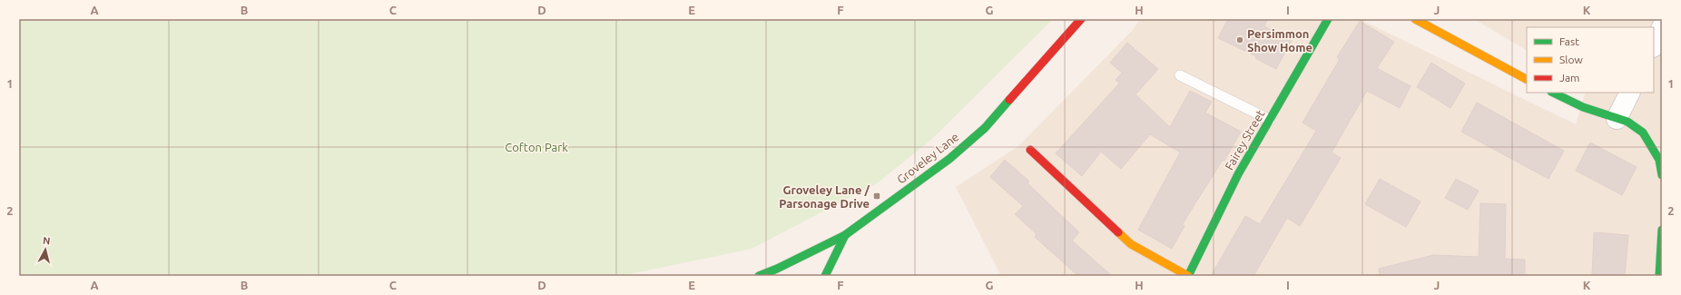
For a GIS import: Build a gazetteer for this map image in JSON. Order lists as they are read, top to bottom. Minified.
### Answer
{"streets":{"street":["Fairey Street","Groveley Lane"]},"parks":["Cofton Park"],"places":{"other":["Persimmon Show Home"],"transit":["Groveley Lane / Parsonage Drive"]},"legend":["Fast","Slow","Jam"],"north":"top","grid":{"columns":["A","B","C","D","E","F","G","H","I","J","K"],"rows":["1","2"]}}
